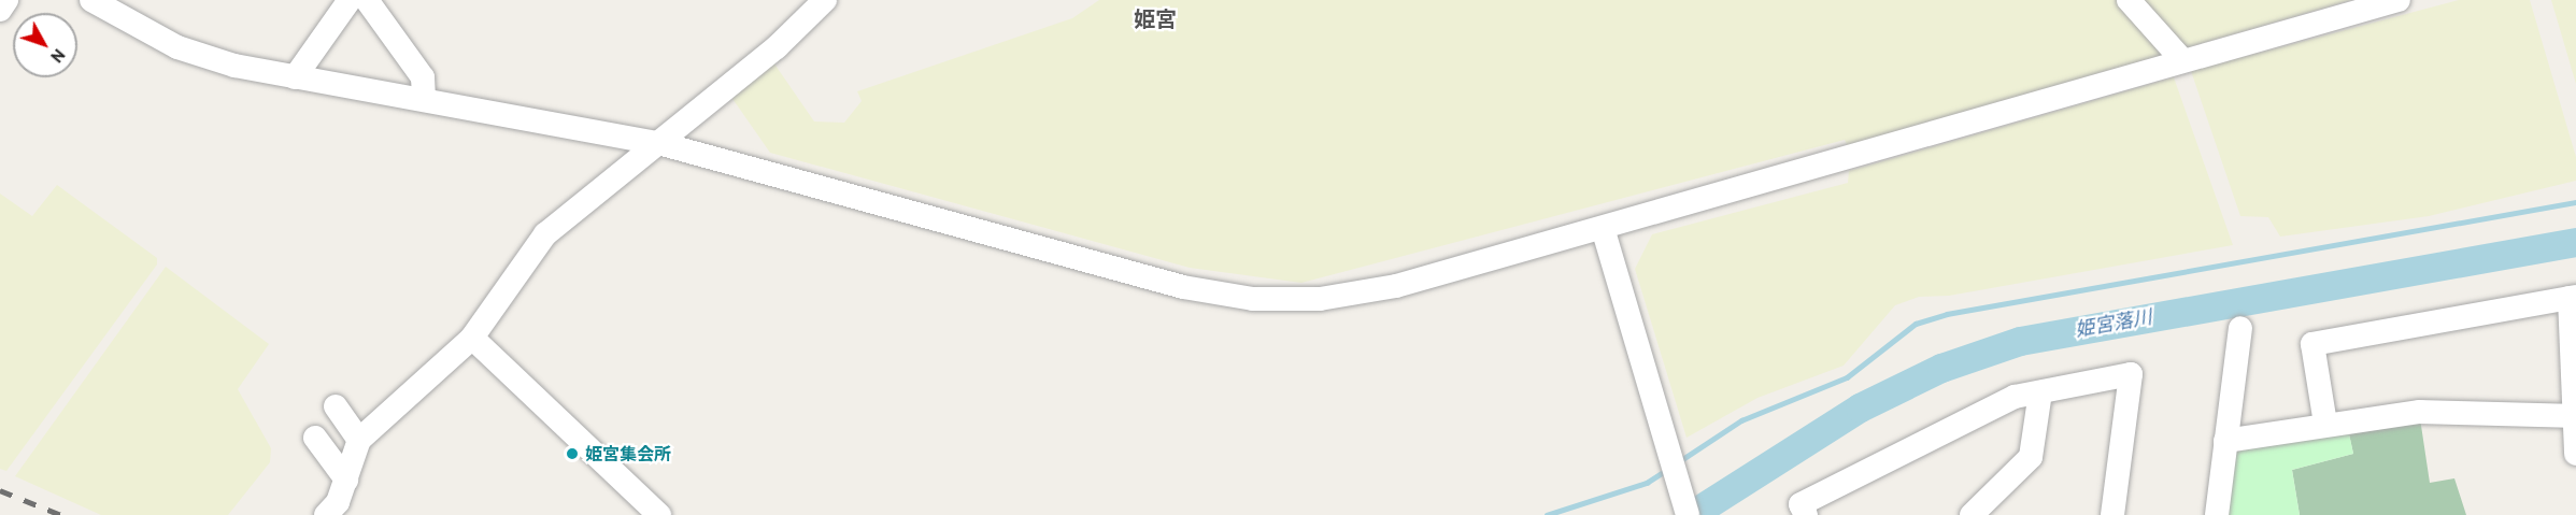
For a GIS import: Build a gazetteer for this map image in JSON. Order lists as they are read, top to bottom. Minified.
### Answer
{"districts":["姫宮"],"water":["姫宮落川"],"places":["姫宮集会所"],"north":"bottom right"}
